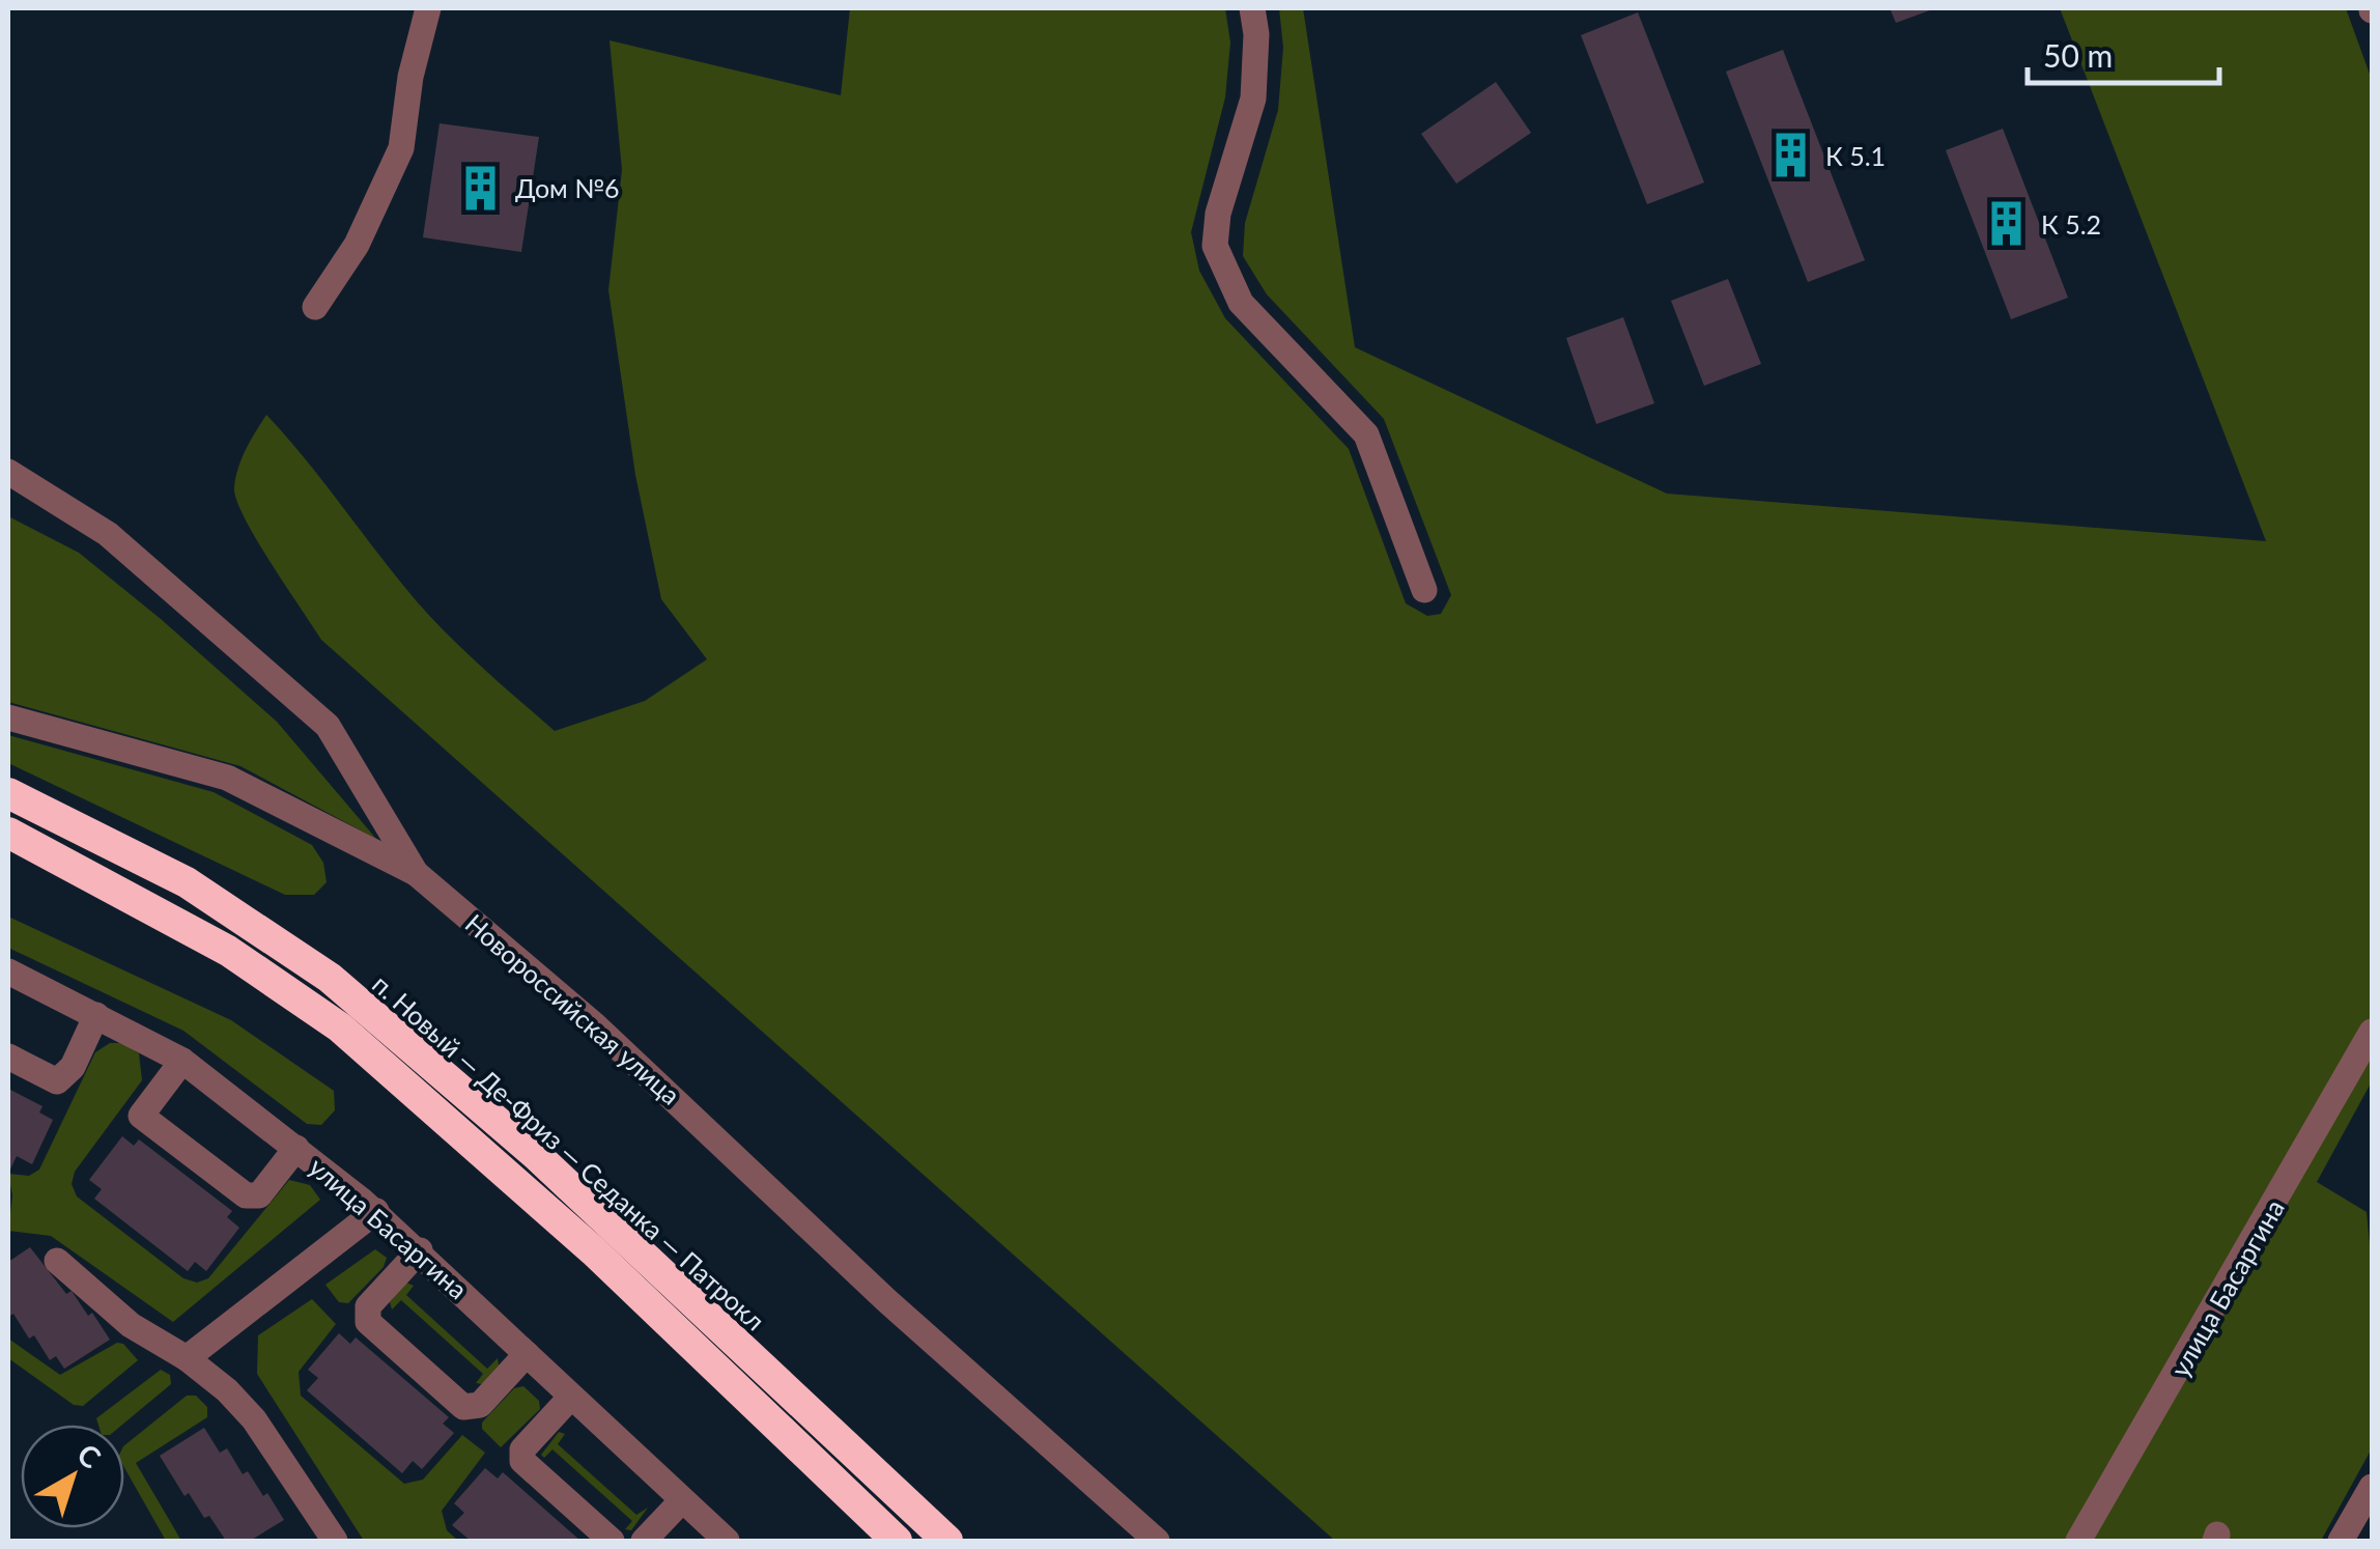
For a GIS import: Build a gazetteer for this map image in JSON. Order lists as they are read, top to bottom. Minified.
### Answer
{"streets":{"highway":["п. Новый — Де-Фриз — Седанка — Патрокл"],"street":["Новороссийская улица","улица Басаргина"]},"places":{"building":["К 5.1","Дом №6","К 5.2"]},"scale_bar":"50 m","north":"top right"}
